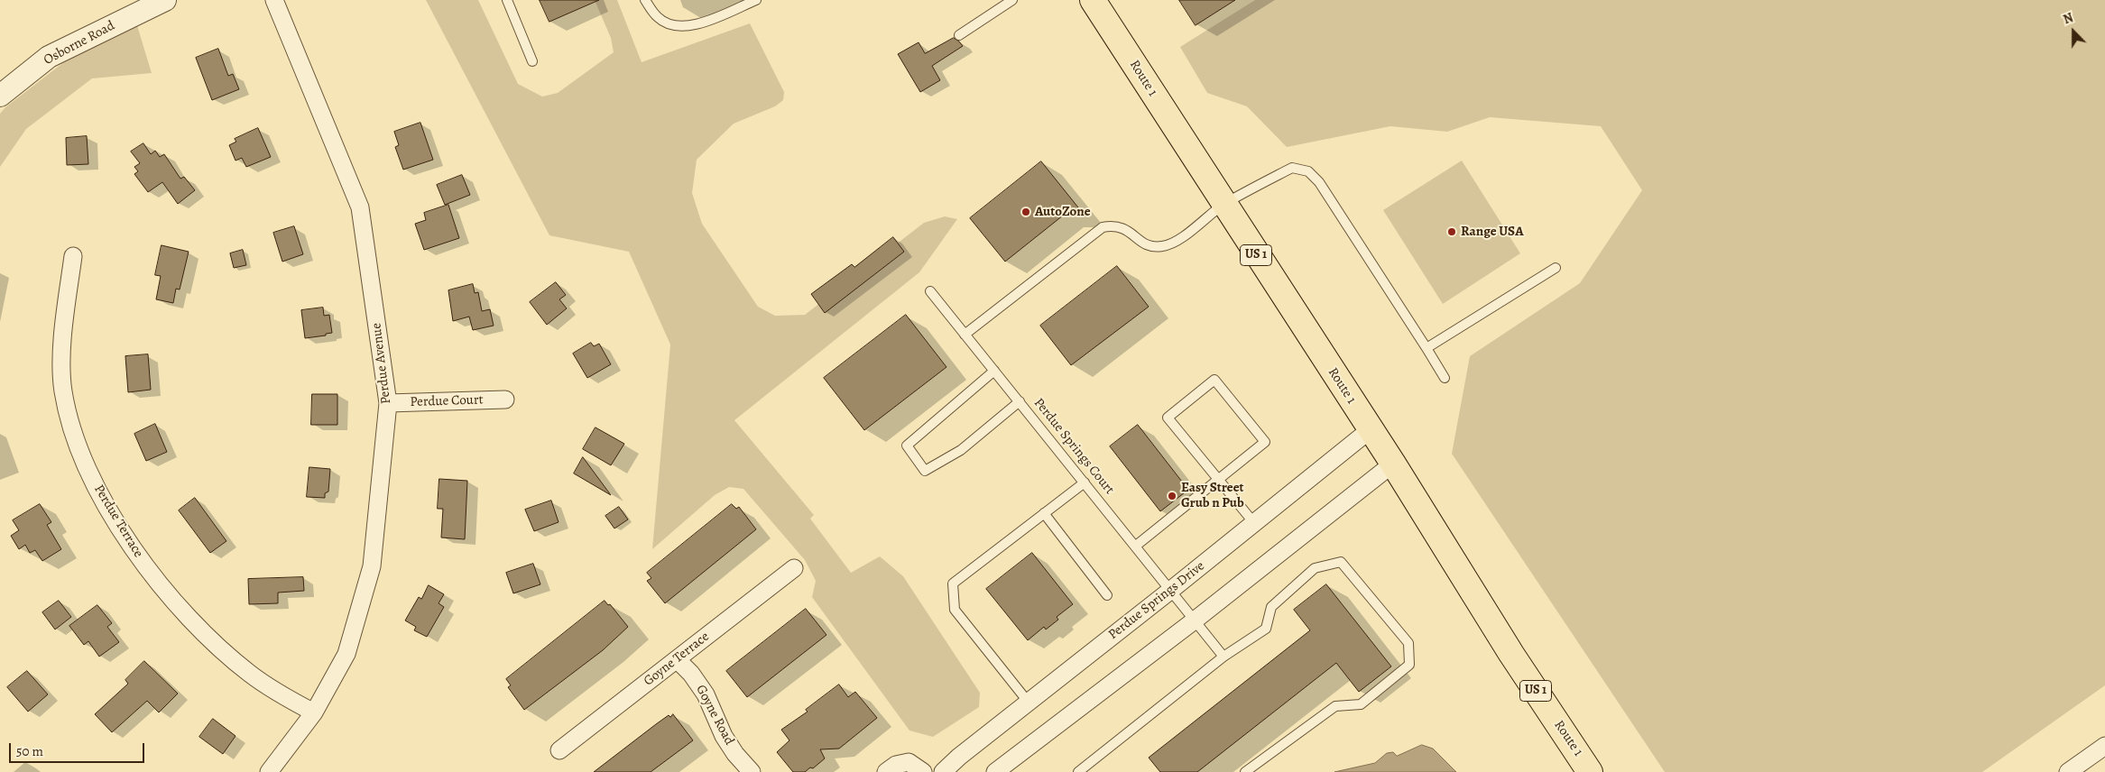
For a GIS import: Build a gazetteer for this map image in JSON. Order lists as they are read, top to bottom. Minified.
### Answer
{"streets":{"main road":["Route 1","US 1"],"street":["Osborne Road","Perdue Avenue","Perdue Court","Perdue Terrace","Perdue Springs Drive","Goyne Terrace","Goyne Road"],"lane":["Perdue Springs Court"]},"crossings":[["Route 1","Perdue Springs Drive"],["Perdue Avenue","Perdue Court"],["Perdue Avenue","Perdue Terrace"],["Perdue Springs Court","Perdue Springs Drive"],["Goyne Terrace","Goyne Road"]],"places":["AutoZone","Range USA","Easy Street Grub n Pub"],"scale_bar":"50 m","north":"top"}
